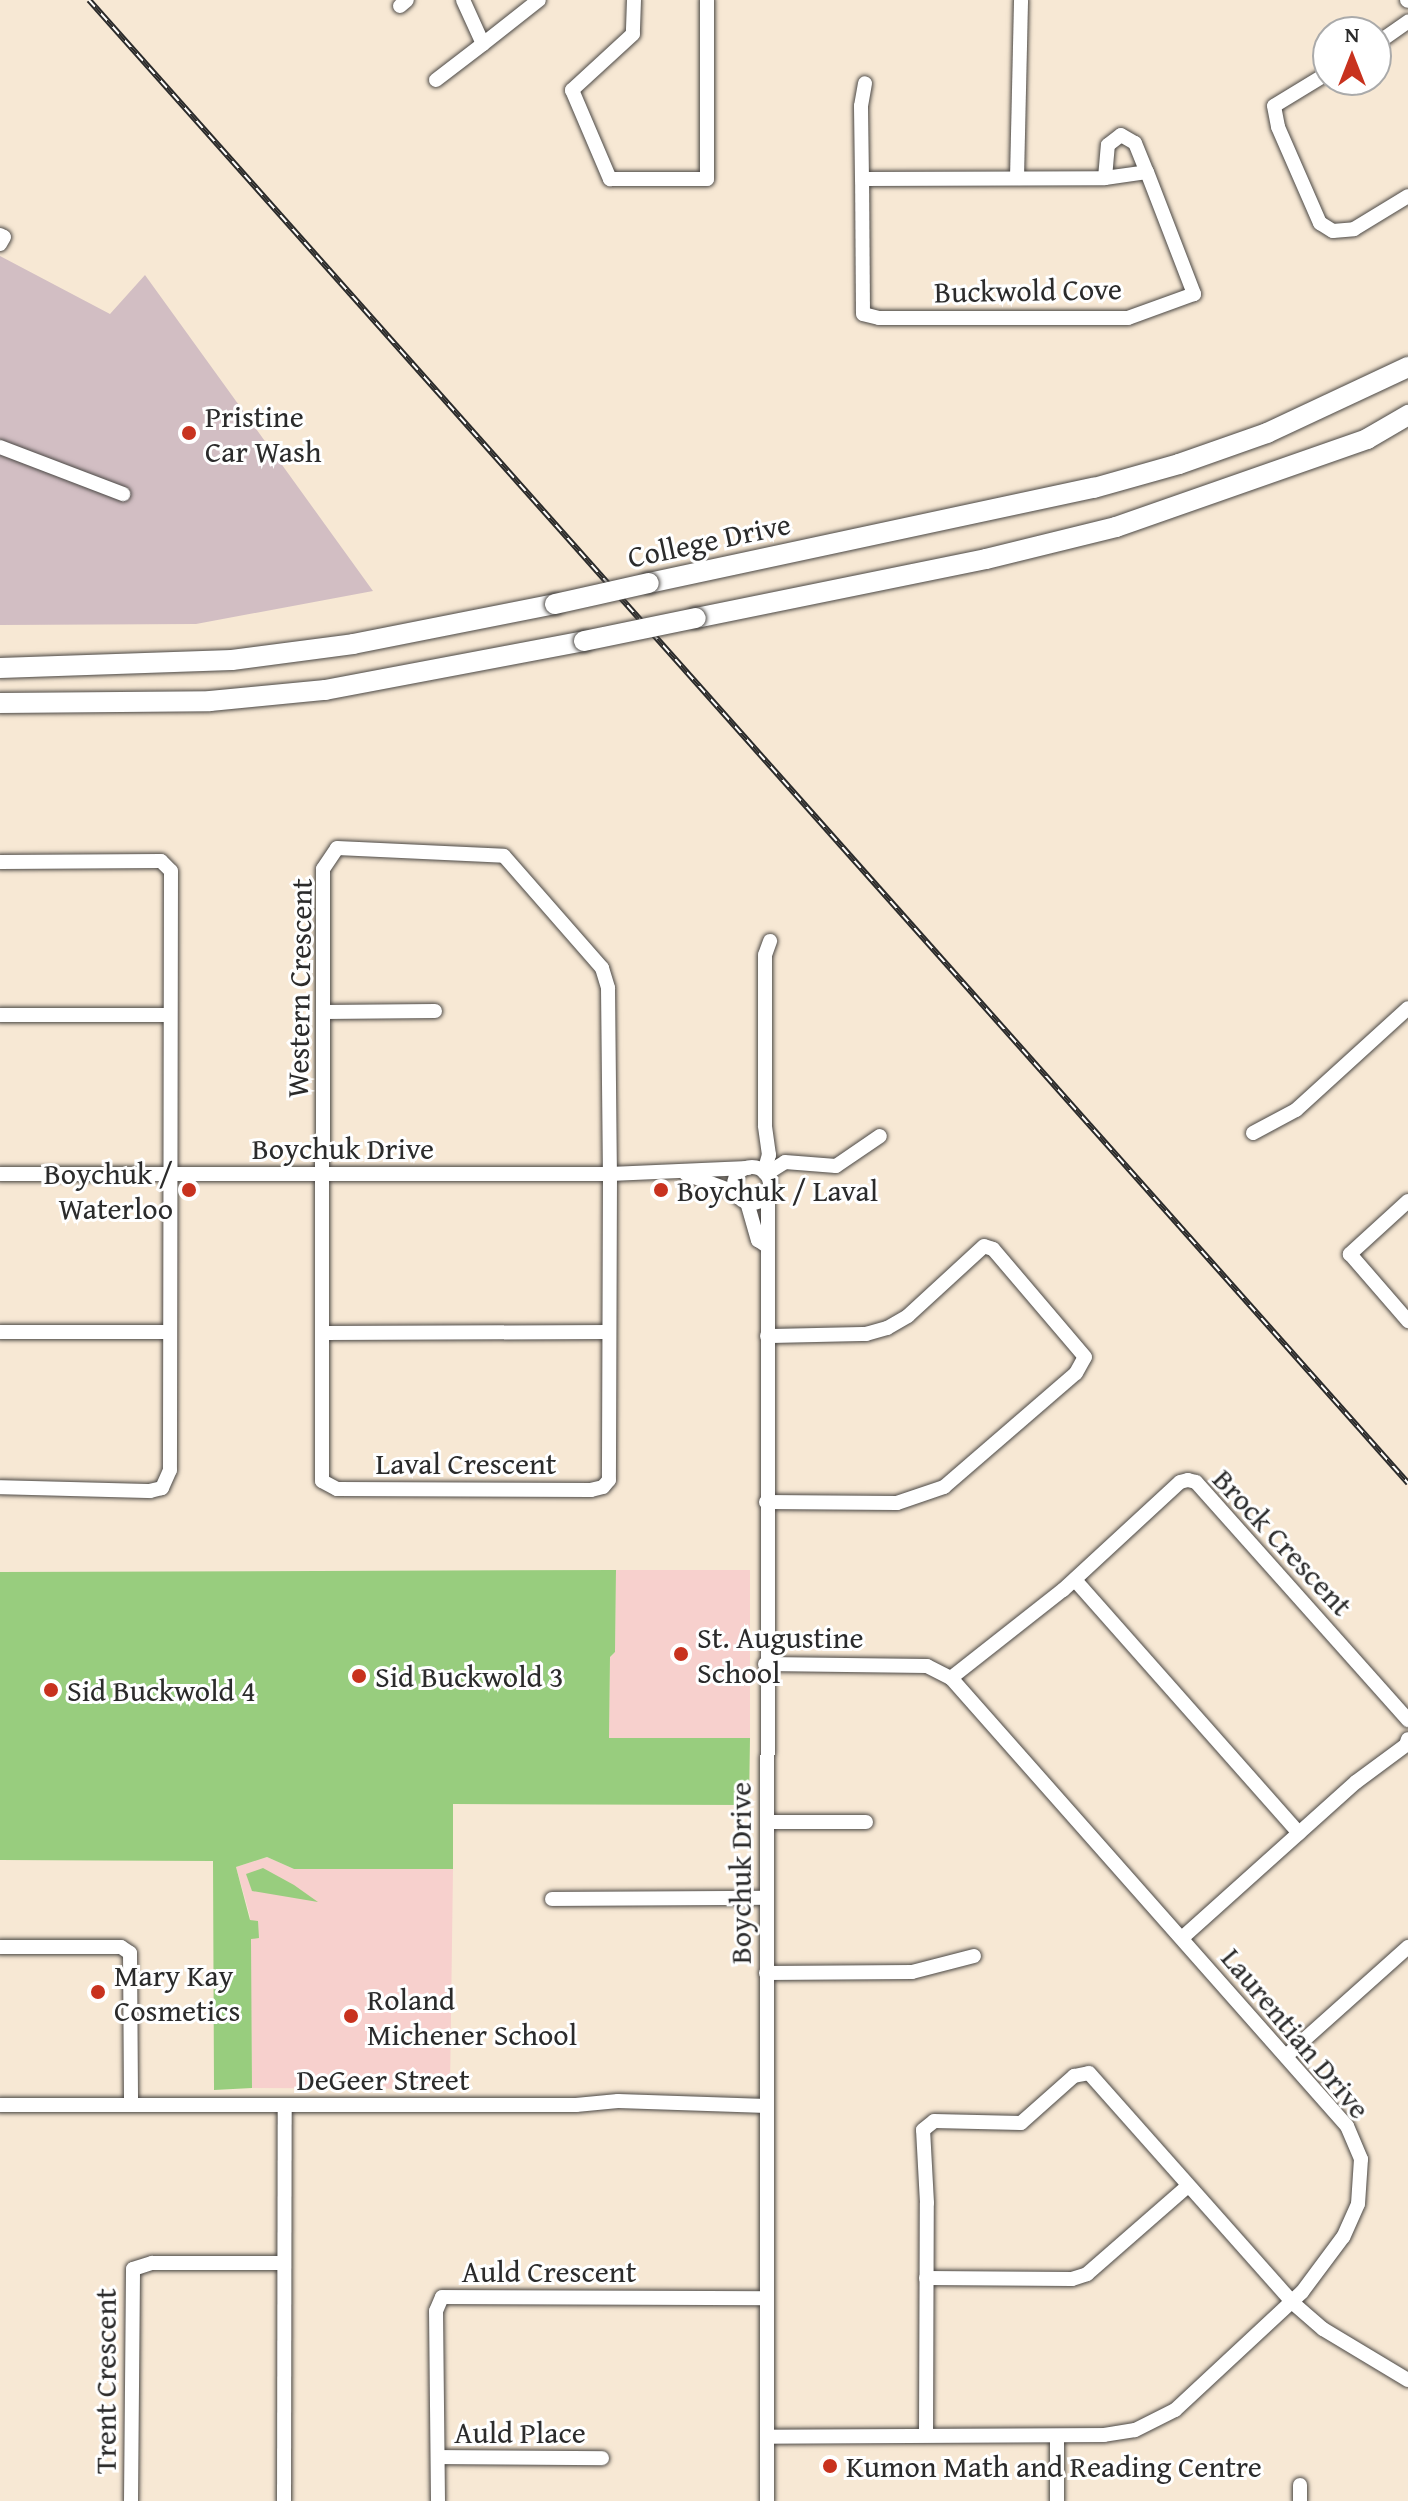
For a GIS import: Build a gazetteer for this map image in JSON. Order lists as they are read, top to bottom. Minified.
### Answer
{"streets":{"highway":["College Drive"],"street":["Buckwold Cove","Western Crescent","Boychuk Drive","Laval Crescent","Brock Crescent","Laurentian Drive","DeGeer Street","Auld Crescent","Trent Crescent","Auld Place"]},"crossings":[["Western Crescent","Boychuk Drive"],["Western Crescent","Laval Crescent"],["Boychuk Drive","Laval Crescent"],["Boychuk Drive","Laurentian Drive"],["Boychuk Drive","DeGeer Street"],["Boychuk Drive","Auld Crescent"],["Brock Crescent","Laurentian Drive"],["Auld Crescent","Auld Place"]],"places":["Pristine Car Wash","Boychuk / Waterloo","Boychuk / Laval","St. Augustine School","Sid Buckwold 3","Sid Buckwold 4","Mary Kay Cosmetics","Roland Michener School","Kumon Math and Reading Centre"],"north":"top"}
